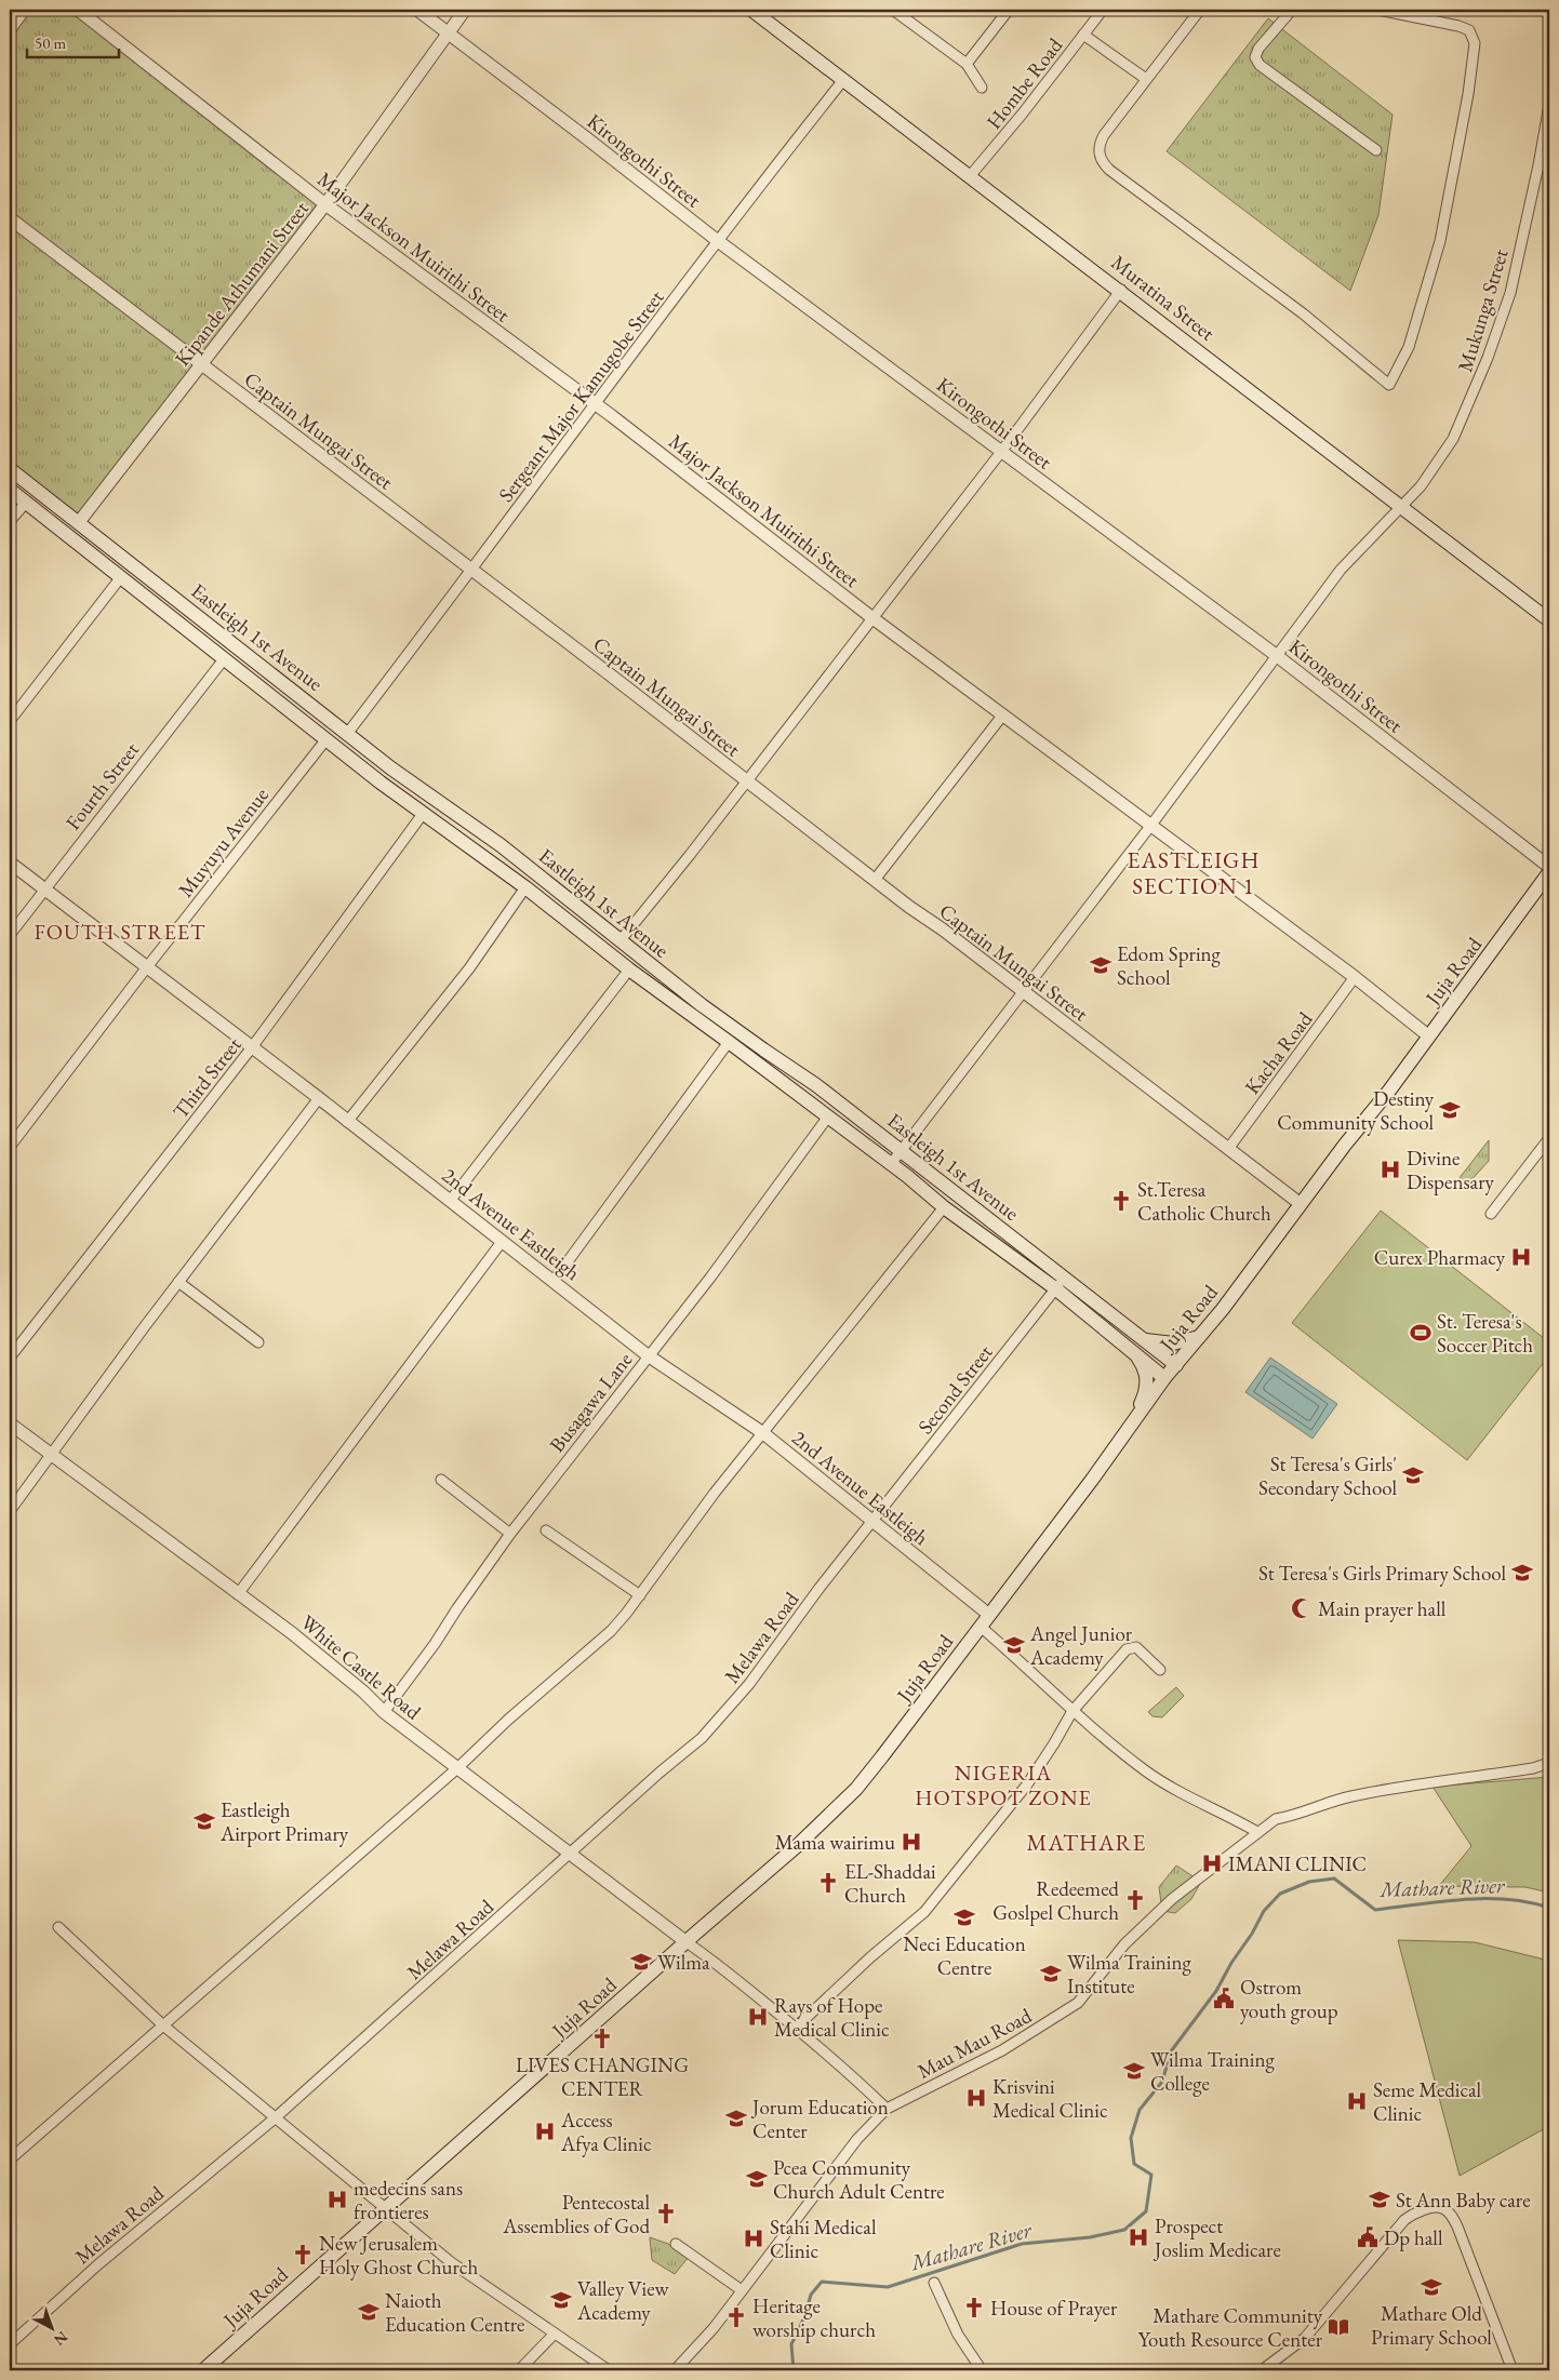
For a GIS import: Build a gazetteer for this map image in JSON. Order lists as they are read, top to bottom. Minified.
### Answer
{"streets":{"main road":["Muratina Street","Eastleigh 1st Avenue","Juja Road"],"street":["Hombe Road","Kirongothi Street","Major Jackson Muirithi Street","Kipande Athumani Street","Mukunga Street","Sergeant Major Kamugobe Street","Captain Mungai Street","Fourth Street","Muyuyu Avenue","Kacha Road","Third Street","2nd Avenue Eastleigh","Second Street","Busagawa Lane","Melawa Road","White Castle Road","Mau Mau Road"]},"crossings":[["Hombe Road","Muratina Street"],["Kirongothi Street","Kipande Athumani Street"],["Kirongothi Street","Mukunga Street"],["Kirongothi Street","Sergeant Major Kamugobe Street"],["Major Jackson Muirithi Street","Kipande Athumani Street"],["Major Jackson Muirithi Street","Mukunga Street"],["Major Jackson Muirithi Street","Sergeant Major Kamugobe Street"],["Major Jackson Muirithi Street","Juja Road"],["Major Jackson Muirithi Street","Kacha Road"],["Kipande Athumani Street","Captain Mungai Street"],["Kipande Athumani Street","Eastleigh 1st Avenue"],["Muratina Street","Mukunga Street"],["Muratina Street","Sergeant Major Kamugobe Street"],["Mukunga Street","Captain Mungai Street"],["Mukunga Street","Eastleigh 1st Avenue"],["Sergeant Major Kamugobe Street","Captain Mungai Street"],["Sergeant Major Kamugobe Street","Eastleigh 1st Avenue"],["Captain Mungai Street","Juja Road"],["Captain Mungai Street","Kacha Road"],["Eastleigh 1st Avenue","Fourth Street"],["Eastleigh 1st Avenue","Muyuyu Avenue"],["Eastleigh 1st Avenue","Juja Road"],["Eastleigh 1st Avenue","Third Street"],["Eastleigh 1st Avenue","Second Street"],["Eastleigh 1st Avenue","Busagawa Lane"],["Fourth Street","2nd Avenue Eastleigh"],["Muyuyu Avenue","2nd Avenue Eastleigh"],["Juja Road","2nd Avenue Eastleigh"],["Juja Road","White Castle Road"],["Third Street","2nd Avenue Eastleigh"],["2nd Avenue Eastleigh","Second Street"],["2nd Avenue Eastleigh","Busagawa Lane"],["2nd Avenue Eastleigh","Melawa Road"],["Second Street","Melawa Road"],["Busagawa Lane","White Castle Road"],["Melawa Road","White Castle Road"]],"districts":["EASTLEIGH SECTION 1","FOUTH STREET","NIGERIA HOTSPOT ZONE","MATHARE"],"water":["Mathare River"],"places":{"school or university":["Edom Spring School","Destiny Community School","St Teresa's Girls' Secondary School","St Teresa's Girls Primary School","Angel Junior Academy","Eastleigh Airport Primary","Neci Education Centre","Wilma","Wilma Training Institute","Wilma Training College","Jorum Education Center","Pcea Community Church Adult Centre","St Ann Baby care","Mathare Old Primary School","Valley View Academy","Naioth Education Centre"],"hospital":["Divine Dispensary","Curex Pharmacy","Mama wairimu","IMANI CLINIC","Rays of Hope Medical Clinic","Krisvini Medical Clinic","Seme Medical Clinic","Access Afya Clinic","medecins sans frontieres","Prospect Joslim Medicare","Stahi Medical Clinic"],"church":["St.Teresa Catholic Church","EL-Shaddai Church","Redeemed Goslpel Church","LIVES CHANGING CENTER","Pentecostal Assemblies of God","New Jerusalem Holy Ghost Church","House of Prayer","Heritage worship church"],"sports":["St. Teresa's Soccer Pitch"],"mosque":["Main prayer hall"],"public building":["Ostrom youth group","Dp hall"],"library":["Mathare Community Youth Resource Center"]},"scale_bar":"50 m","north":"bottom right"}
